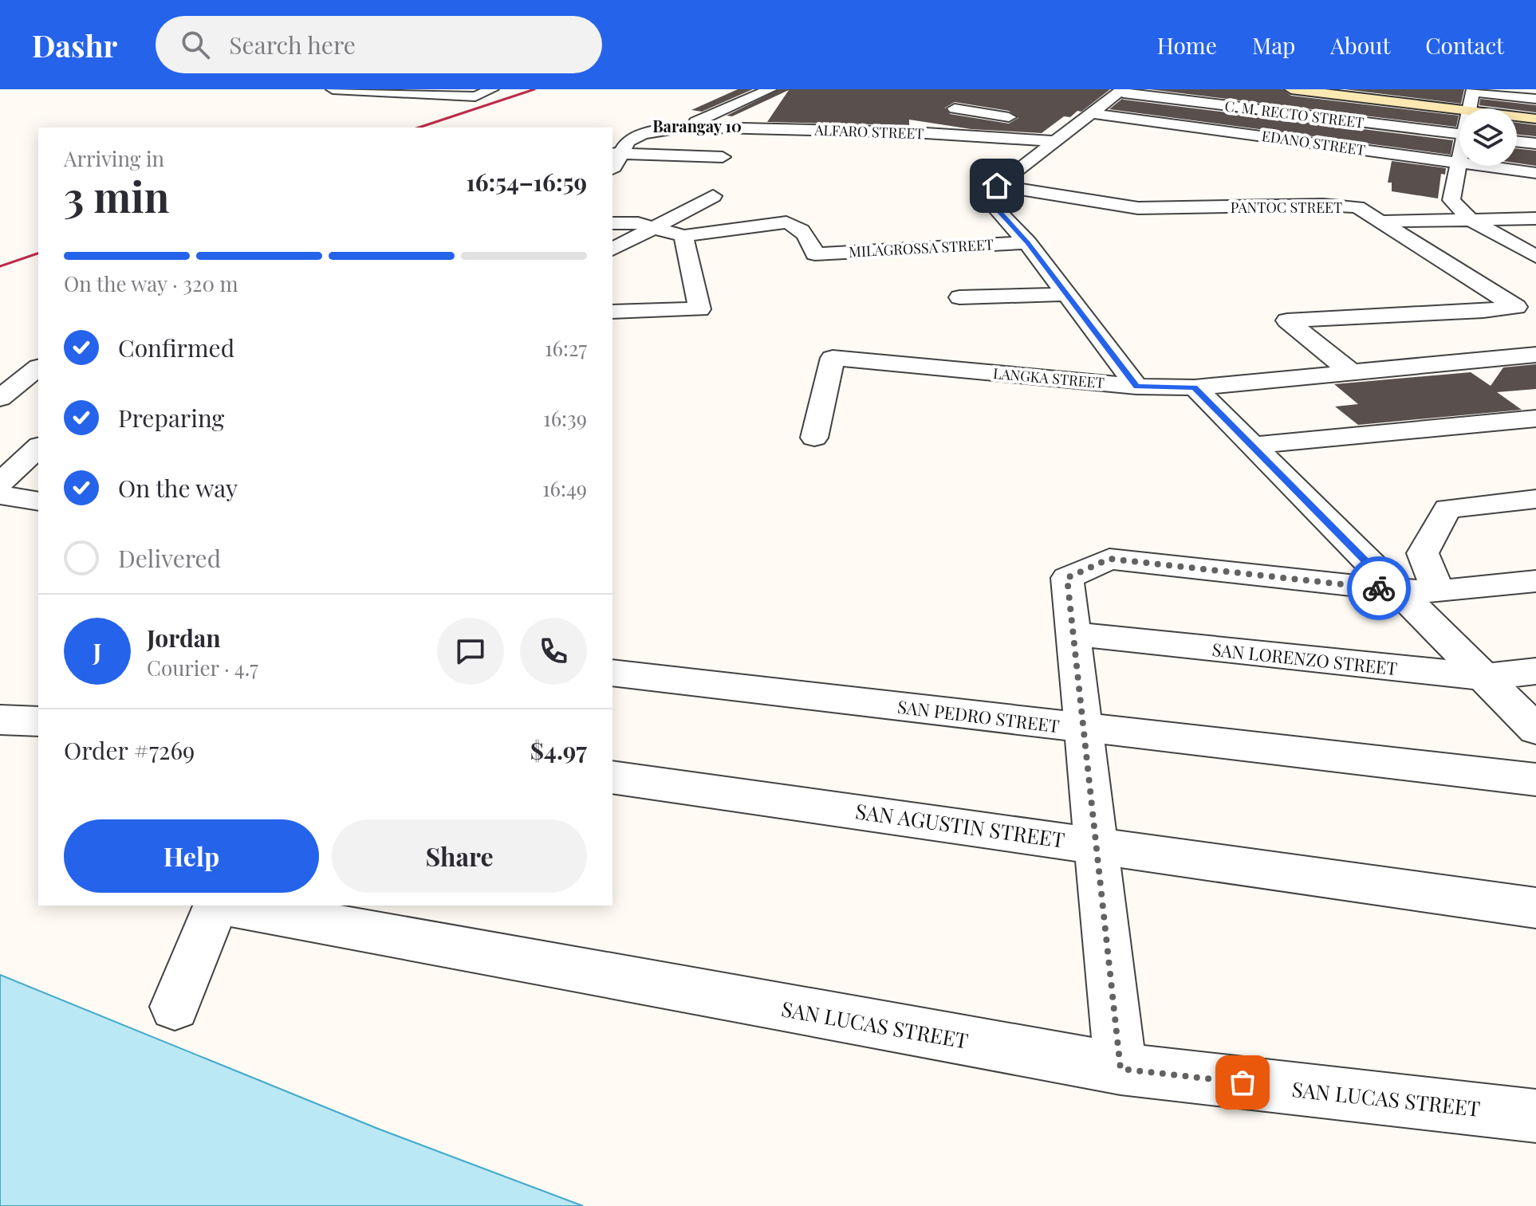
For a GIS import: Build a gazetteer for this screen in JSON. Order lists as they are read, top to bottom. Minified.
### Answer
{"streets":{"street":["C. M. RECTO STREET","ALFARO STREET","EDANO STREET","PANTOC STREET","MILAGROSSA STREET","LANGKA STREET","SAN LORENZO STREET","SAN PEDRO STREET","SAN AGUSTIN STREET","SAN LUCAS STREET"]},"districts":["Barangay 10"],"page":{"header":"Dashr","search":"Search here","nav":["Home","Map","About","Contact"],"heading":["3 min","Arriving in","16:54–16:59"],"panel":["Jordan","Courier · 4.7","Order #7269","$4.97"],"bar":"On the way · 320 m","list":[["Confirmed","16:27"],["Preparing","16:39"],["On the way","16:49"],"Delivered"],"round":"J","buttons":["Help","Share"]}}
